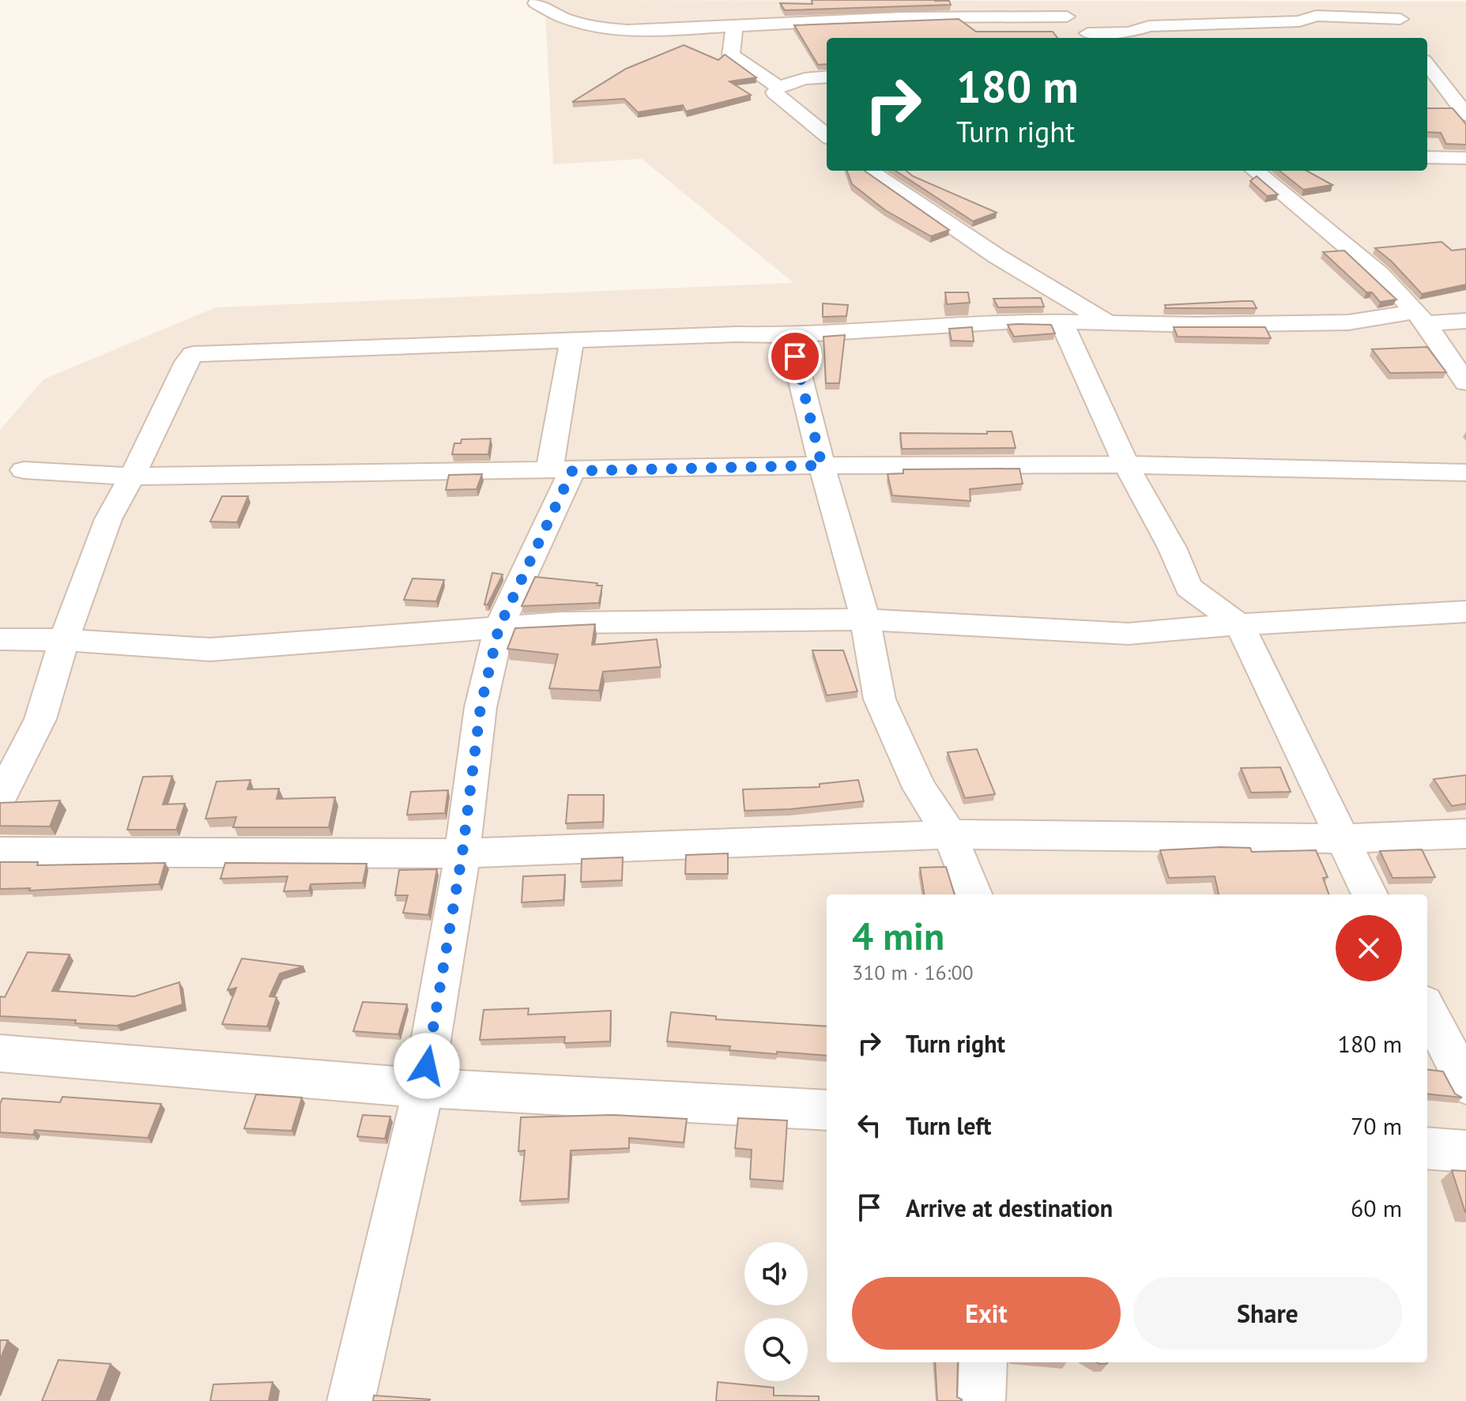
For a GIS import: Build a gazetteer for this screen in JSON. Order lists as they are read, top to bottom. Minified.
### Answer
{"page":{"turn":["180 m","Turn right"],"heading":["4 min","310 m · 16:00"],"list":[{"name":"Turn right","value":"180 m"},{"name":"Turn left","value":"70 m"},{"name":"Arrive at destination","value":"60 m"}],"buttons":["Exit","Share"]}}
